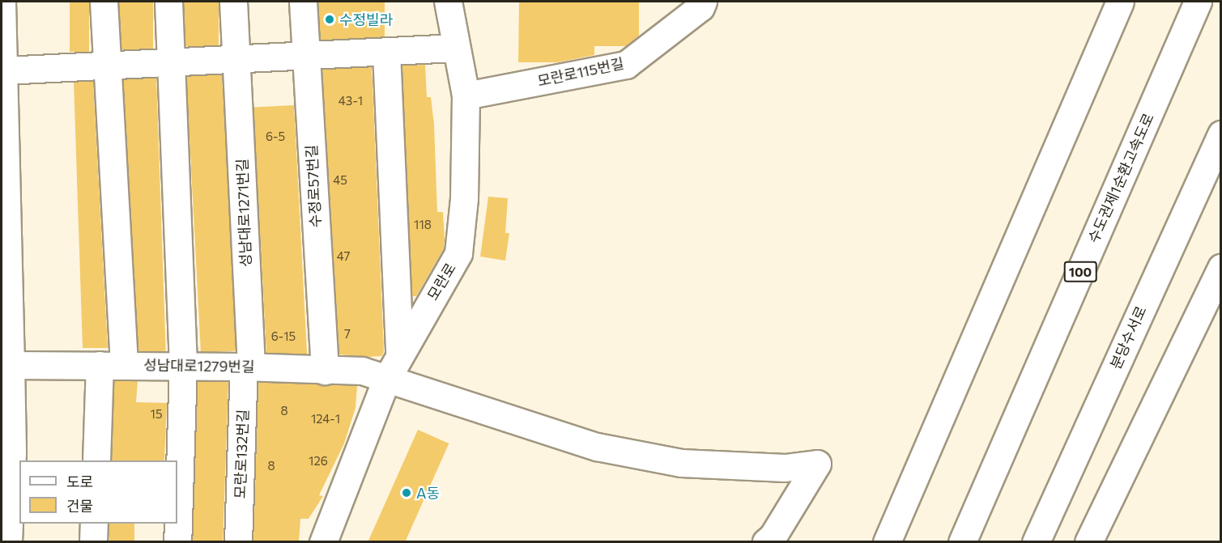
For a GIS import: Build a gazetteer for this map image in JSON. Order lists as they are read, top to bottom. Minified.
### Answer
{"streets":{"main road":["모란로115번길","수도권제1순환고속도로","수정로57번길","성남대로1271번길","100","모란로","분당수서로","성남대로1279번길","모란로132번길"]},"crossings":[["모란로115번길","모란로"],["수정로57번길","성남대로1279번길"],["성남대로1271번길","성남대로1279번길"],["성남대로1271번길","모란로132번길"],["모란로","성남대로1279번길"],["성남대로1279번길","모란로132번길"]],"places":["수정빌라","A동"],"house_numbers":["43-1","6-5","45","118","47","7","6-15","8","15","124-1","126","8"],"legend":["도로","건물"]}
